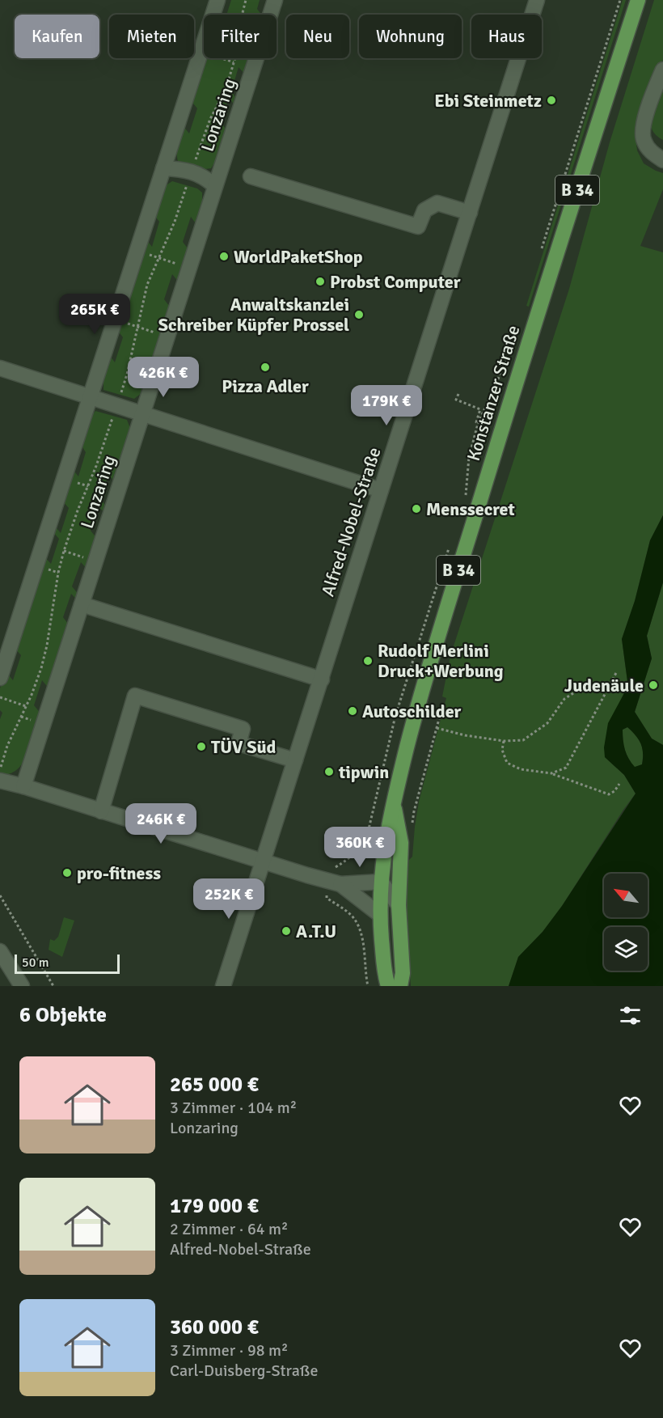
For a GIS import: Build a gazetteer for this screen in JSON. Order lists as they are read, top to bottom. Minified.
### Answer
{"streets":{"main road":["B 34","Konstanzer Straße"],"street":["Lonzaring","Alfred-Nobel-Straße"]},"places":["Ebi Steinmetz","WorldPaketShop","Probst Computer","Anwaltskanzlei Schreiber Küpfer Prossel","Pizza Adler","Menssecret","Rudolf Merlini Druck+Werbung","Judenäule","Autoschilder","TÜV Süd","tipwin","pro-fitness","A.T.U"],"scale_bar":"50 m","north":"top left","page":{"chip":["Kaufen","Mieten","Filter","Neu","Wohnung","Haus"],"price":["265K €","426K €","179K €","246K €","360K €","252K €"],"scale":"50 m","heading":"6 Objekte","list":[{"name":"265 000 €","note":"3 Zimmer · 104 m² · Lonzaring"},{"name":"179 000 €","note":"2 Zimmer · 64 m² · Alfred-Nobel-Straße"},{"name":"360 000 €","note":"3 Zimmer · 98 m² · Carl-Duisberg-Straße"}]}}
